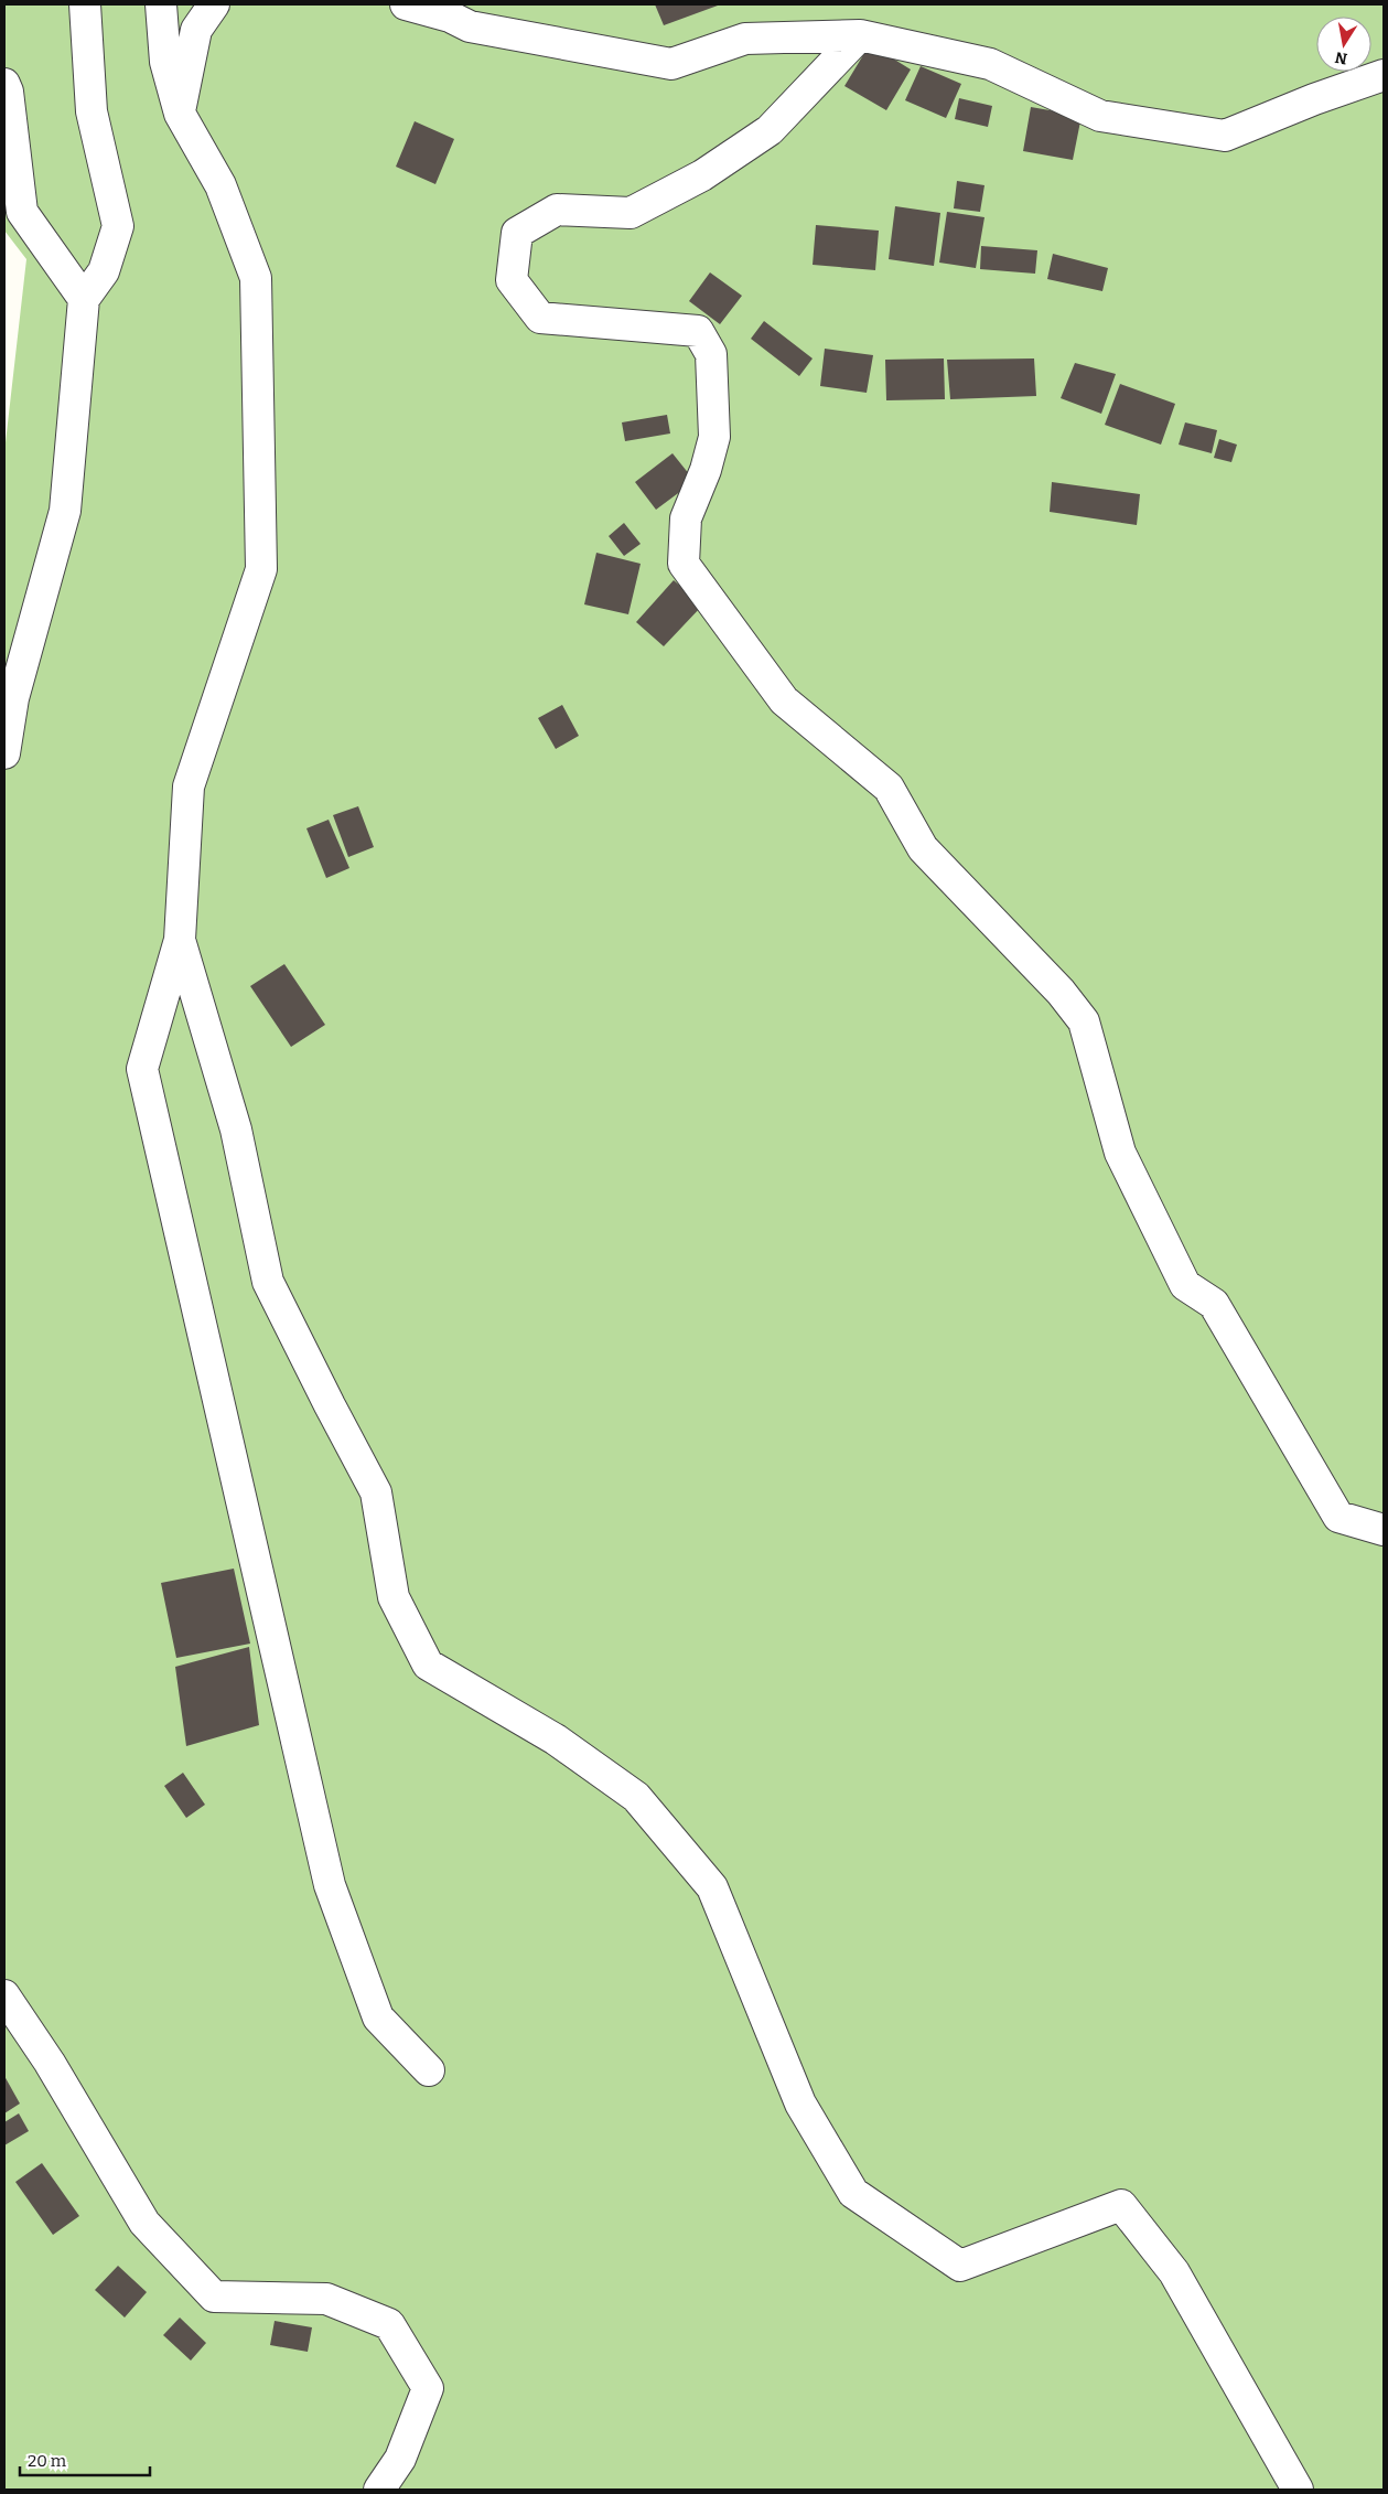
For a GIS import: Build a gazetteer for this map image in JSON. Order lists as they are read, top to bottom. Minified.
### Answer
{"scale_bar":"20 m","north":"bottom"}
